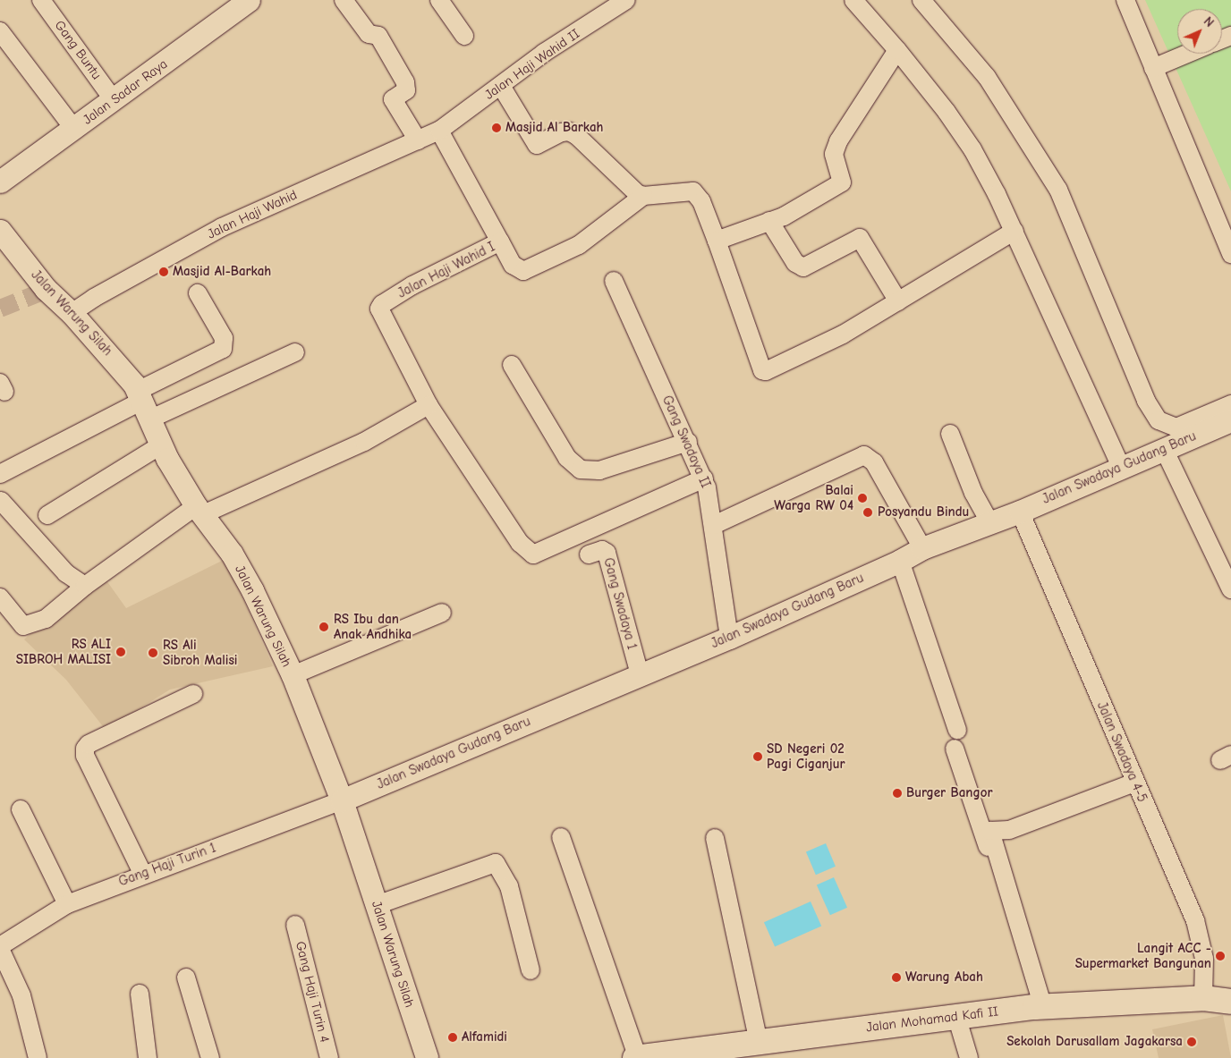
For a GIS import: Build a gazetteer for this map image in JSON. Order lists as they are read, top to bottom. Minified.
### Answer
{"streets":{"main road":["Jalan Mohamad Kafi II"],"street":["Gang Buntu","Jalan Haji Wahid II","Jalan Sadar Raya","Jalan Haji Wahid","Jalan Haji Wahid I","Jalan Warung Silah","Gang Swadaya II","Jalan Swadaya Gudang Baru","Gang Swadaya 1","Jalan Swadaya 4-5","Gang Haji Turin 1","Gang Haji Turin 4"]},"crossings":[["Gang Buntu","Jalan Sadar Raya"],["Jalan Haji Wahid II","Jalan Haji Wahid"],["Jalan Haji Wahid II","Jalan Haji Wahid I"],["Jalan Haji Wahid","Jalan Haji Wahid I"],["Jalan Haji Wahid","Jalan Warung Silah"],["Jalan Warung Silah","Jalan Swadaya Gudang Baru"],["Jalan Warung Silah","Gang Haji Turin 1"],["Gang Swadaya II","Jalan Swadaya Gudang Baru"],["Jalan Swadaya Gudang Baru","Gang Swadaya 1"],["Jalan Swadaya Gudang Baru","Jalan Swadaya 4-5"],["Jalan Swadaya Gudang Baru","Gang Haji Turin 1"],["Jalan Swadaya 4-5","Jalan Mohamad Kafi II"]],"places":["Masjid Al Barkah","Masjid Al-Barkah","Balai Warga RW 04","Posyandu Bindu","RS Ibu dan Anak Andhika","RS ALI SIBROH MALISI","RS Ali Sibroh Malisi","SD Negeri 02 Pagi Ciganjur","Burger Bangor","Langit ACC - Supermarket Bangunan","Warung Abah","Alfamidi","Sekolah Darusallam Jagakarsa"],"north":"top right"}
